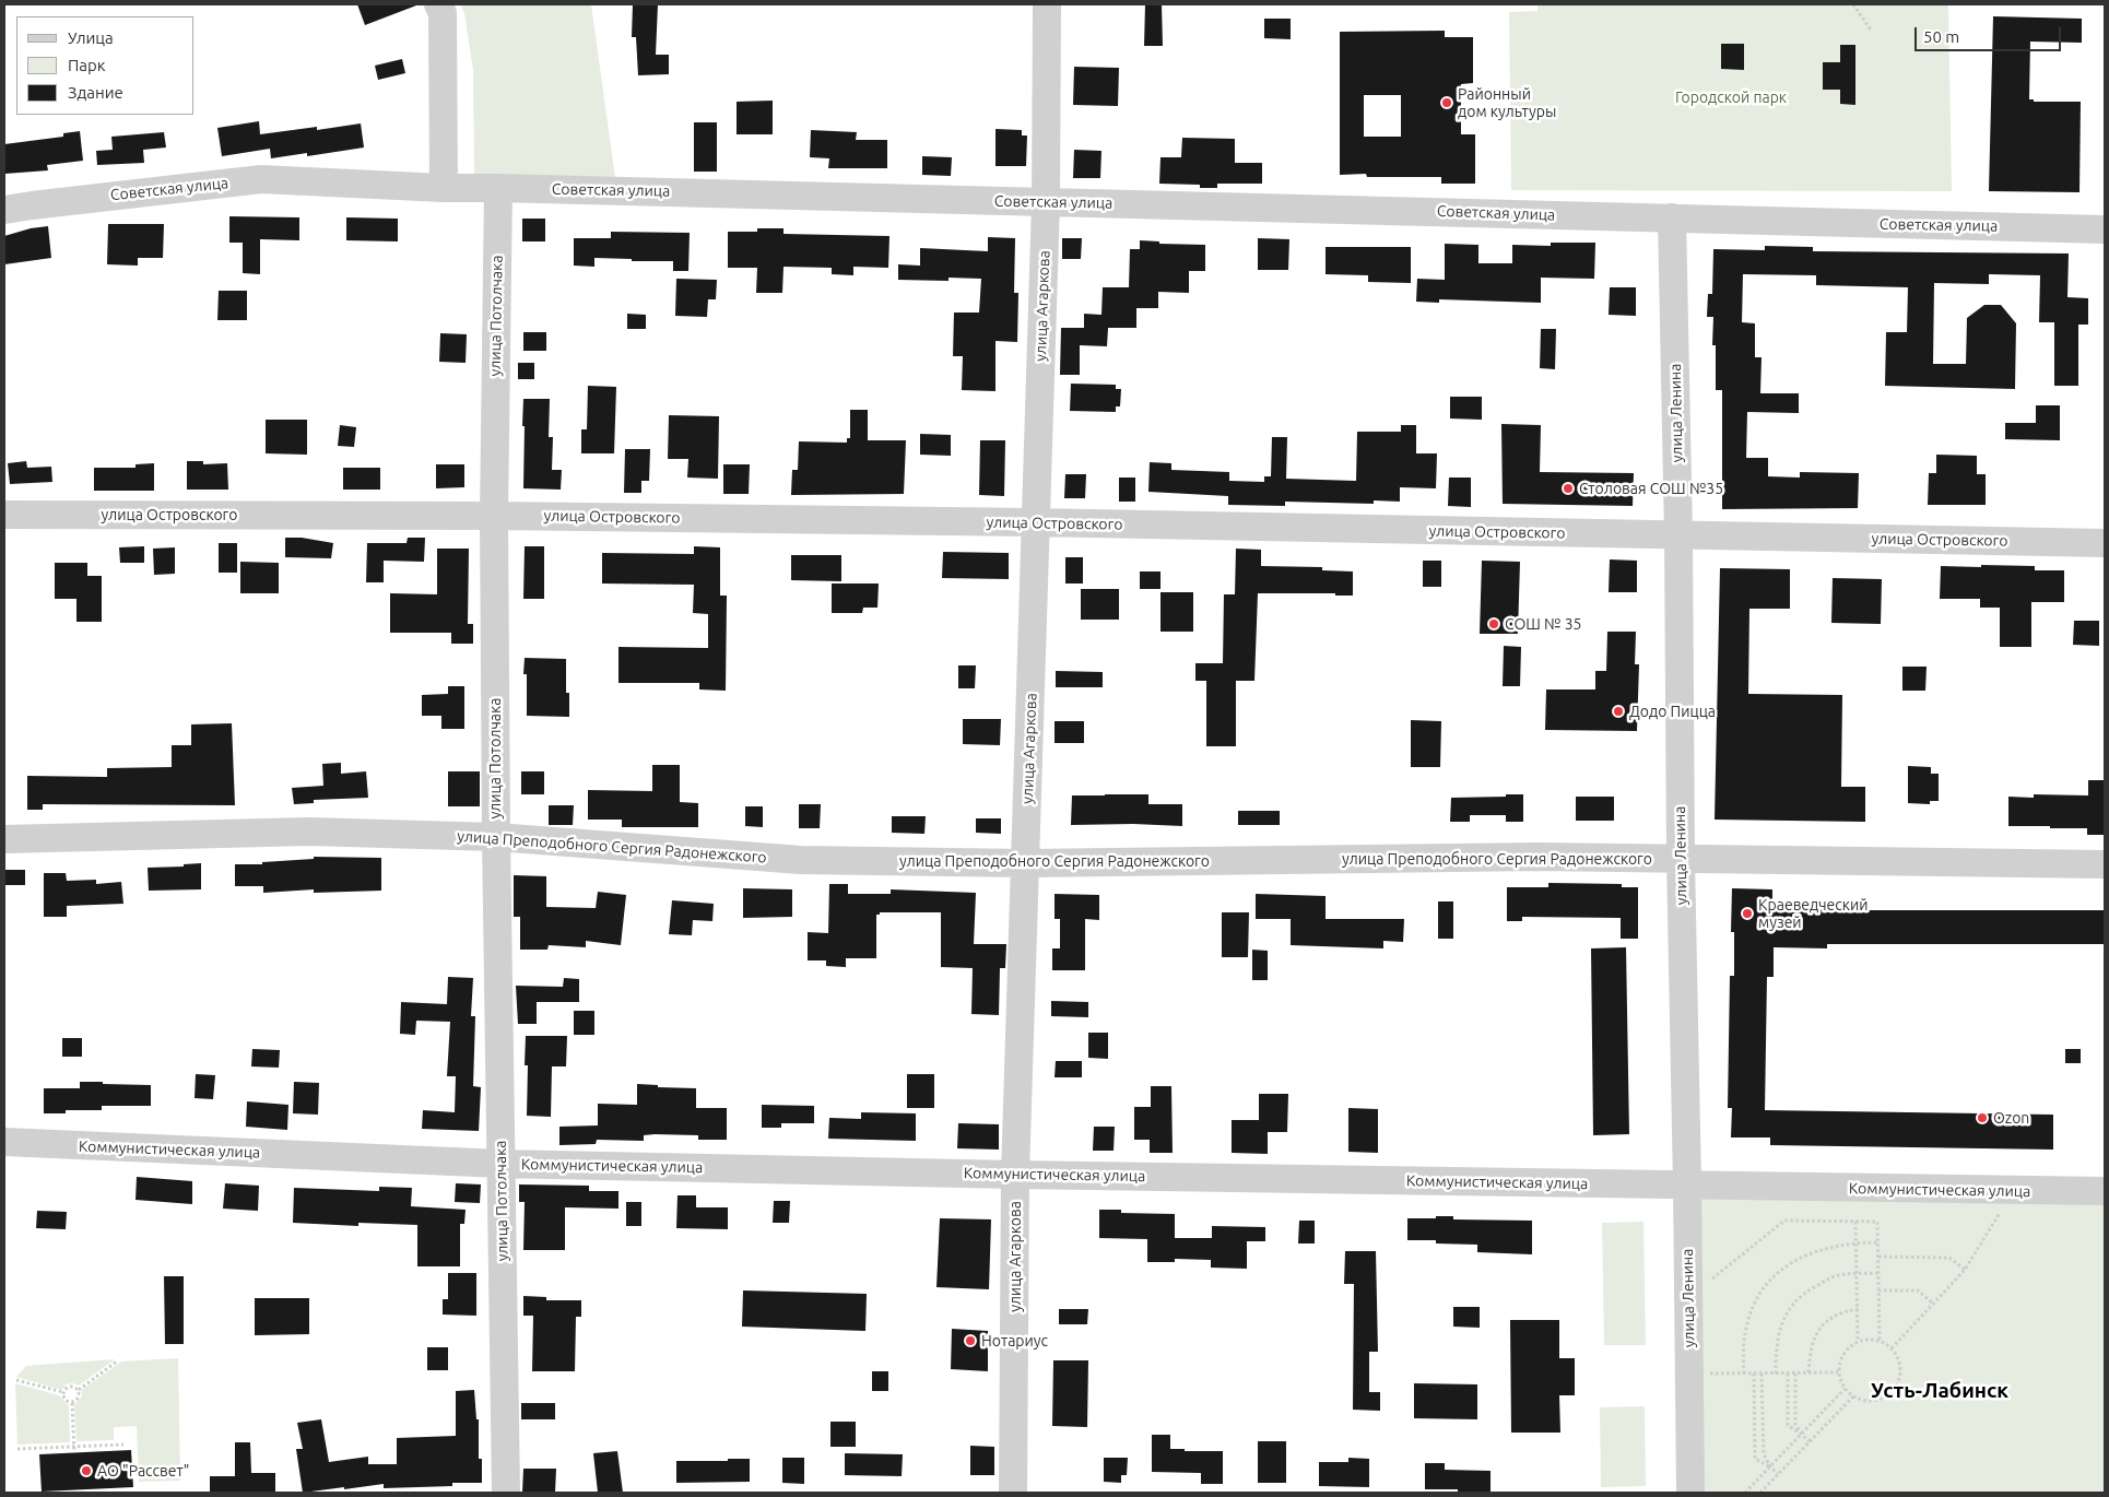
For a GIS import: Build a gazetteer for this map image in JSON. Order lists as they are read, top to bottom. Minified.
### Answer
{"streets":{"street":["Советская улица","улица Агаркова","улица Потолчака","улица Ленина","улица Островского","улица Преподобного Сергия Радонежского","Коммунистическая улица"]},"crossings":[["Советская улица","улица Агаркова"],["Советская улица","улица Потолчака"],["Советская улица","улица Ленина"],["улица Агаркова","улица Островского"],["улица Агаркова","улица Преподобного Сергия Радонежского"],["улица Агаркова","Коммунистическая улица"],["улица Потолчака","улица Островского"],["улица Потолчака","улица Преподобного Сергия Радонежского"],["улица Потолчака","Коммунистическая улица"],["улица Ленина","улица Островского"],["улица Ленина","улица Преподобного Сергия Радонежского"],["улица Ленина","Коммунистическая улица"]],"districts":["Усть-Лабинск"],"parks":["Городской парк"],"places":["Районный дом культуры","Столовая СОШ №35","СОШ № 35","Додо Пицца","Краеведческий музей","Ozon","Нотариус","АО \"Рассвет\""],"legend":["Улица","Парк","Здание"],"scale_bar":"50 m"}
